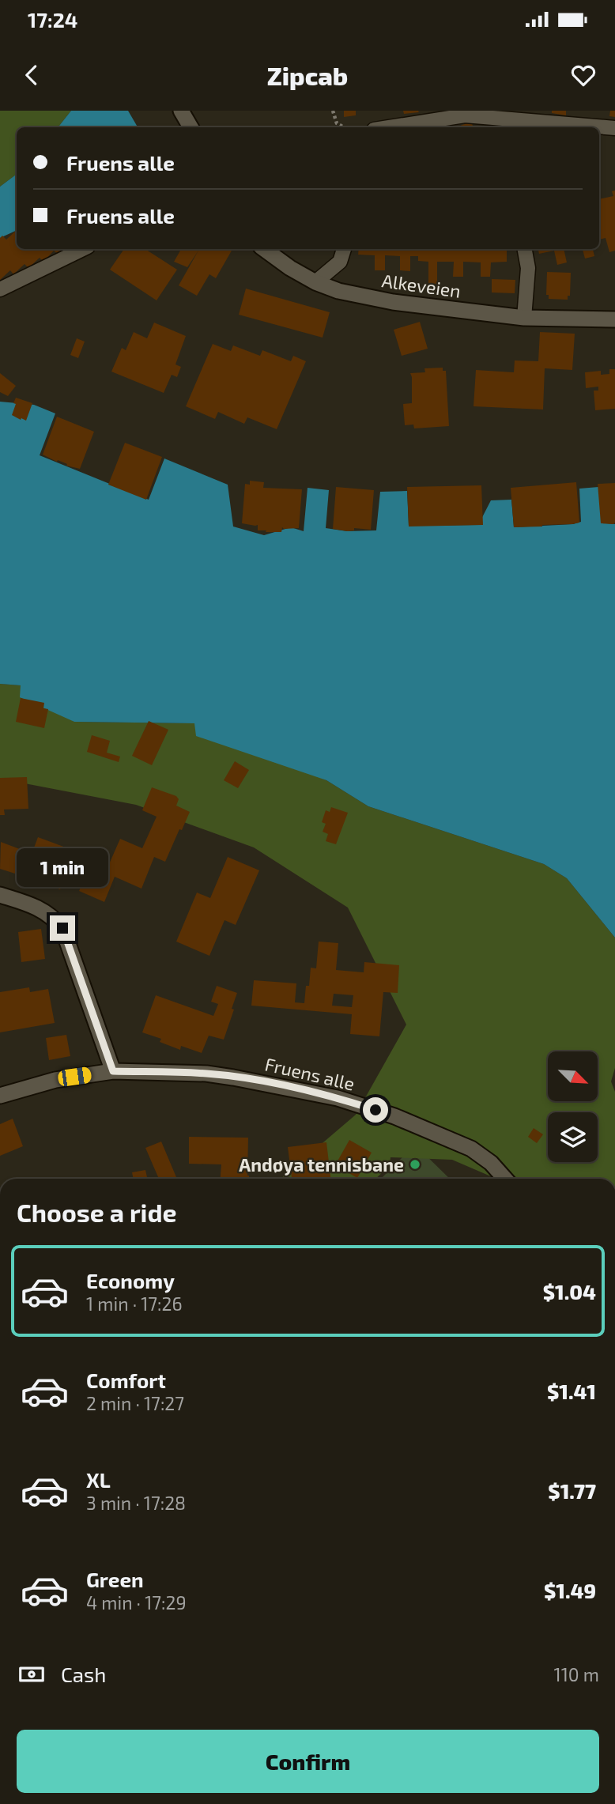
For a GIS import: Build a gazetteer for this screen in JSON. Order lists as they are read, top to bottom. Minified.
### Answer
{"streets":{"street":["Alkeveien","Fruens alle"]},"places":["Andøya tennisbane"],"north":"bottom right","page":{"status":"17:24","header":"Zipcab","banner":["Fruens alle","Fruens alle"],"bubble":"1 min","heading":"Choose a ride","list":[{"name":"Economy","note":"1 min · 17:26","value":"$1.04"},{"name":"Comfort","note":"2 min · 17:27","value":"$1.41"},{"name":"XL","note":"3 min · 17:28","value":"$1.77"},{"name":"Green","note":"4 min · 17:29","value":"$1.49"}],"pay":["Cash","110 m"],"buttons":"Confirm"}}
